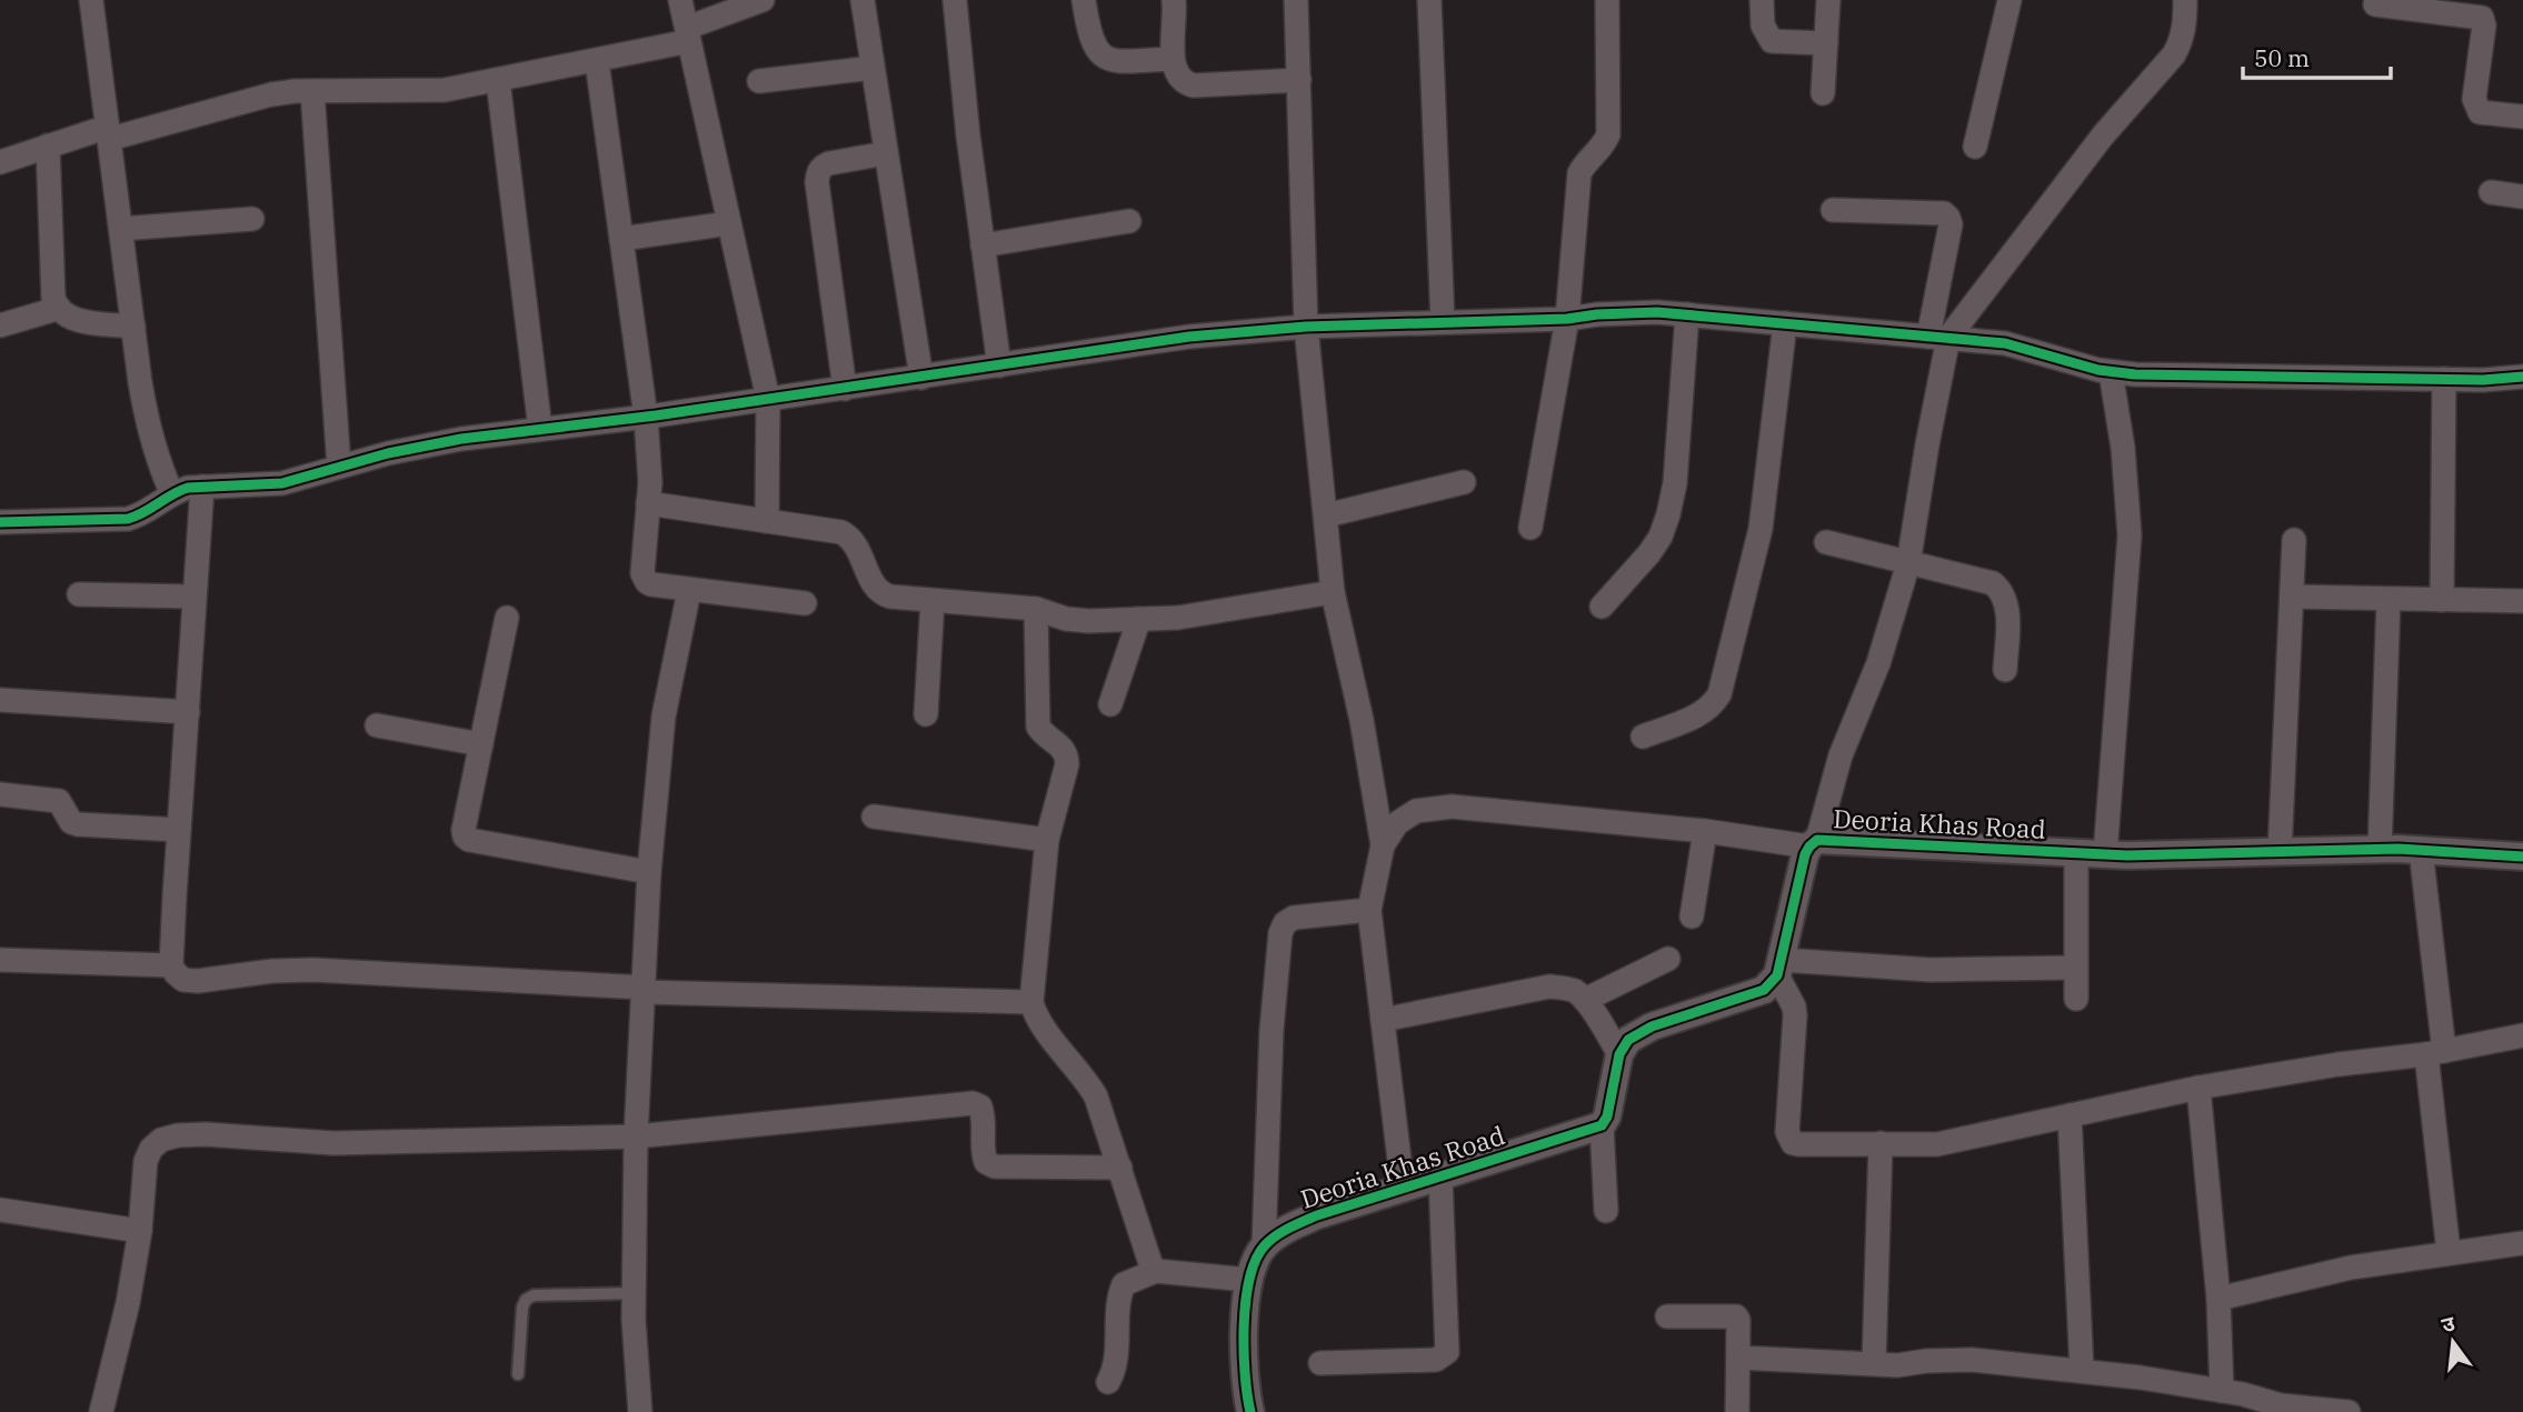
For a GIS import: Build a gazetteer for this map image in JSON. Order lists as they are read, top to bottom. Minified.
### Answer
{"streets":{"street":["Deoria Khas Road"]},"scale_bar":"50 m","north":"top"}
